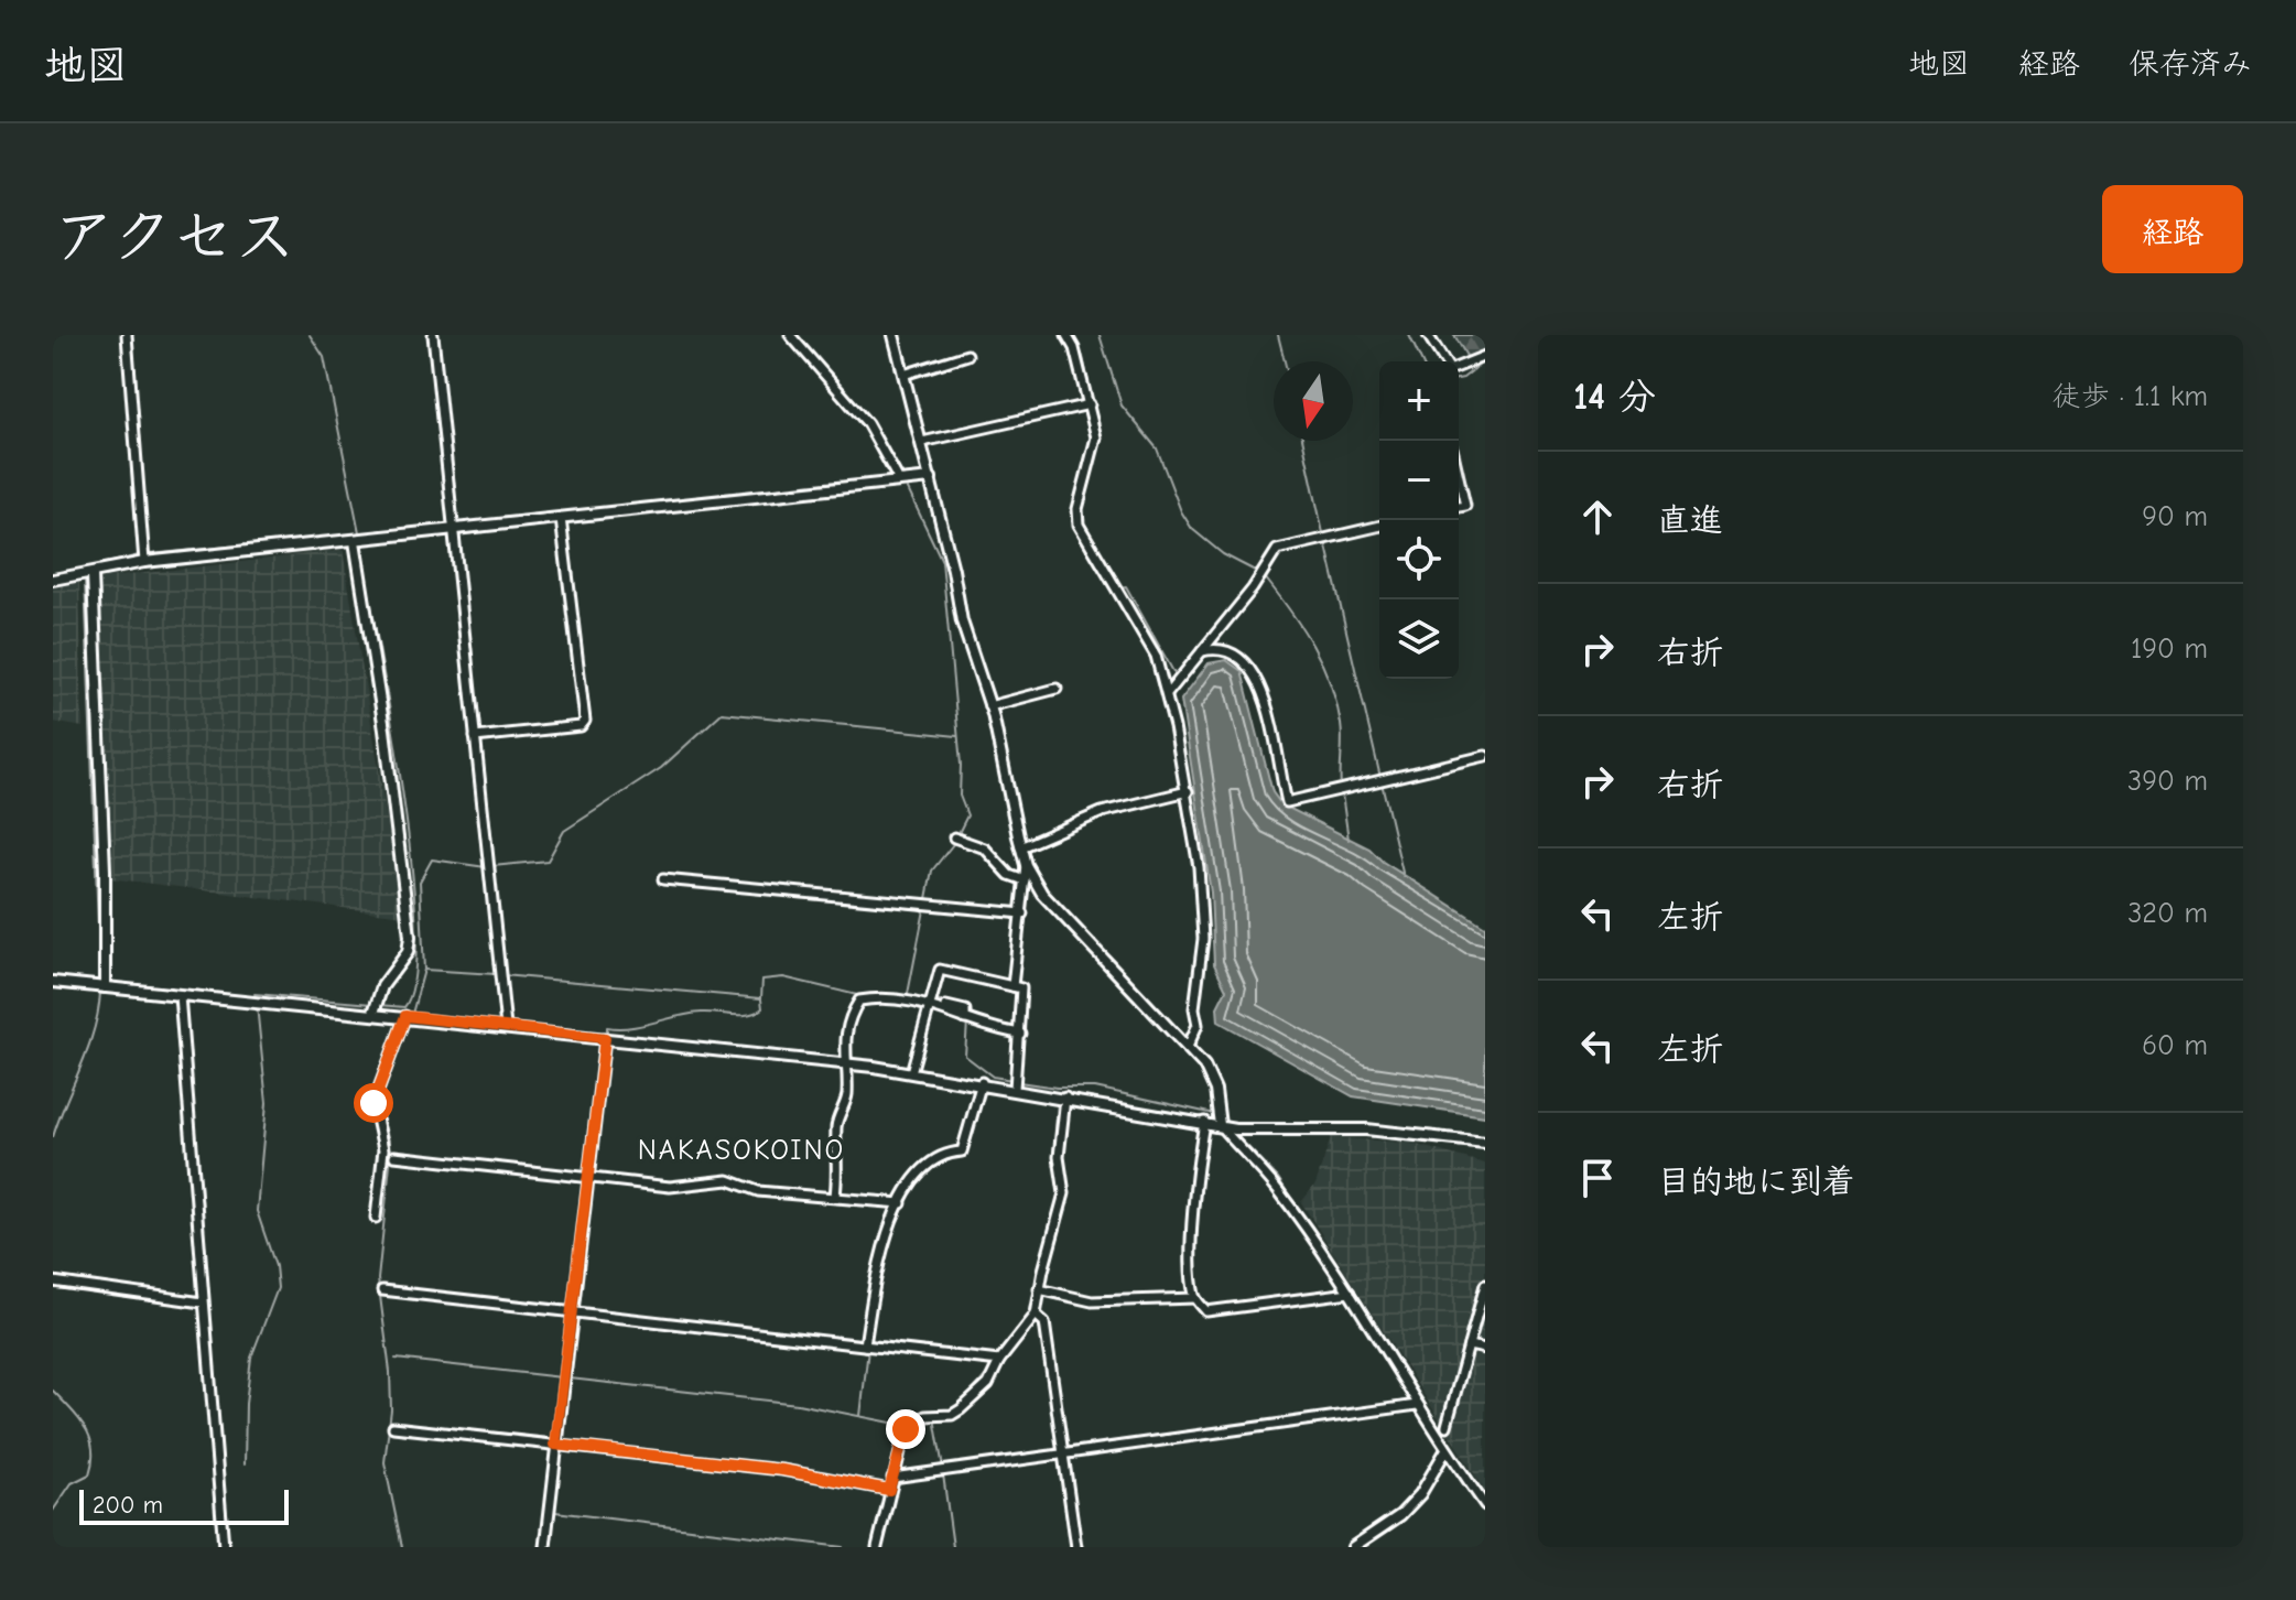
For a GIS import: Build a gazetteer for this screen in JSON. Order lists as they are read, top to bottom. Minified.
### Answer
{"districts":["NAKASOKOINO"],"scale_bar":"200 m","north":"bottom","page":{"header":"地図","nav":["地図","経路","保存済み"],"title":"アクセス","buttons":"経路","heading":["14 分","徒歩 · 1.1 km"],"map_buttons":["+","−"],"list":[["直進","90 m"],["右折","190 m"],["右折","390 m"],["左折","320 m"],["左折","60 m"],"目的地に到着"],"scale":"200 m"}}
